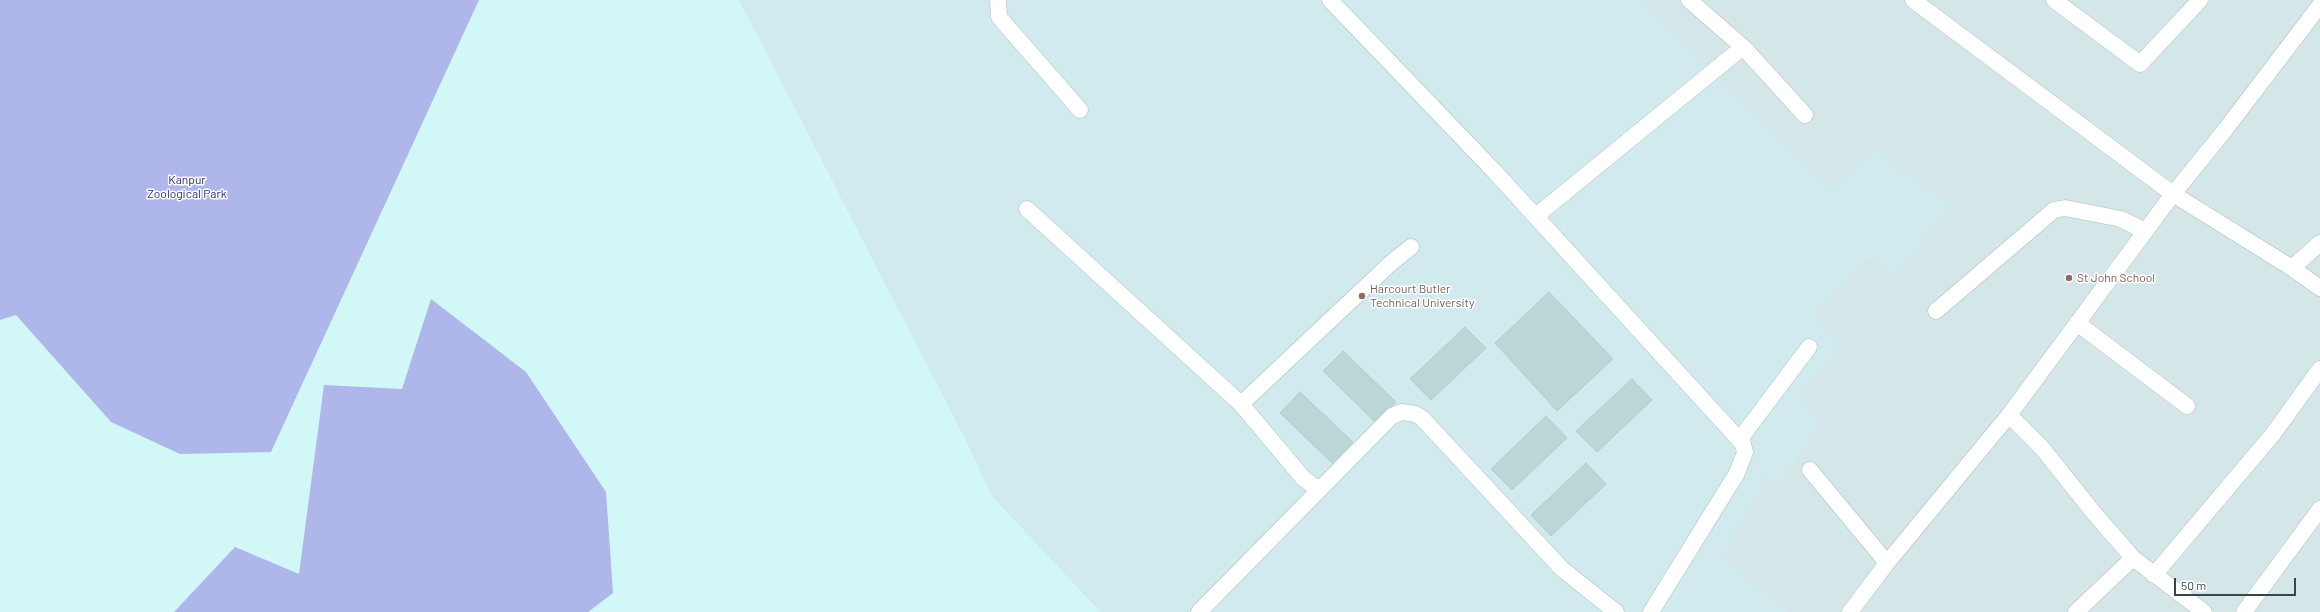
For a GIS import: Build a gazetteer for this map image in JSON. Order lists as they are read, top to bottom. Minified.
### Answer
{"parks":["Kanpur Zoological Park"],"places":["St John School","Harcourt Butler Technical University"],"scale_bar":"50 m"}
